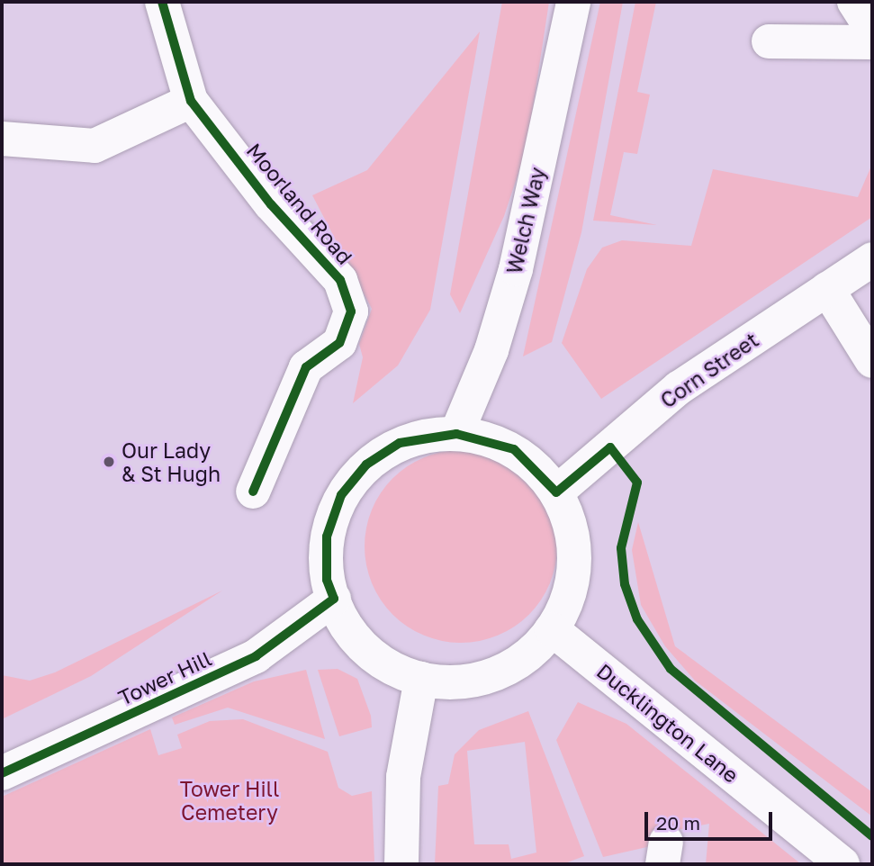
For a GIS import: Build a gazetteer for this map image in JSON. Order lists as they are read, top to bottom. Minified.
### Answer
{"streets":{"street":["Moorland Road","Welch Way","Corn Street","Tower Hill","Ducklington Lane"]},"parks":["Tower Hill Cemetery"],"places":["Our Lady & St Hugh"],"scale_bar":"20 m"}
